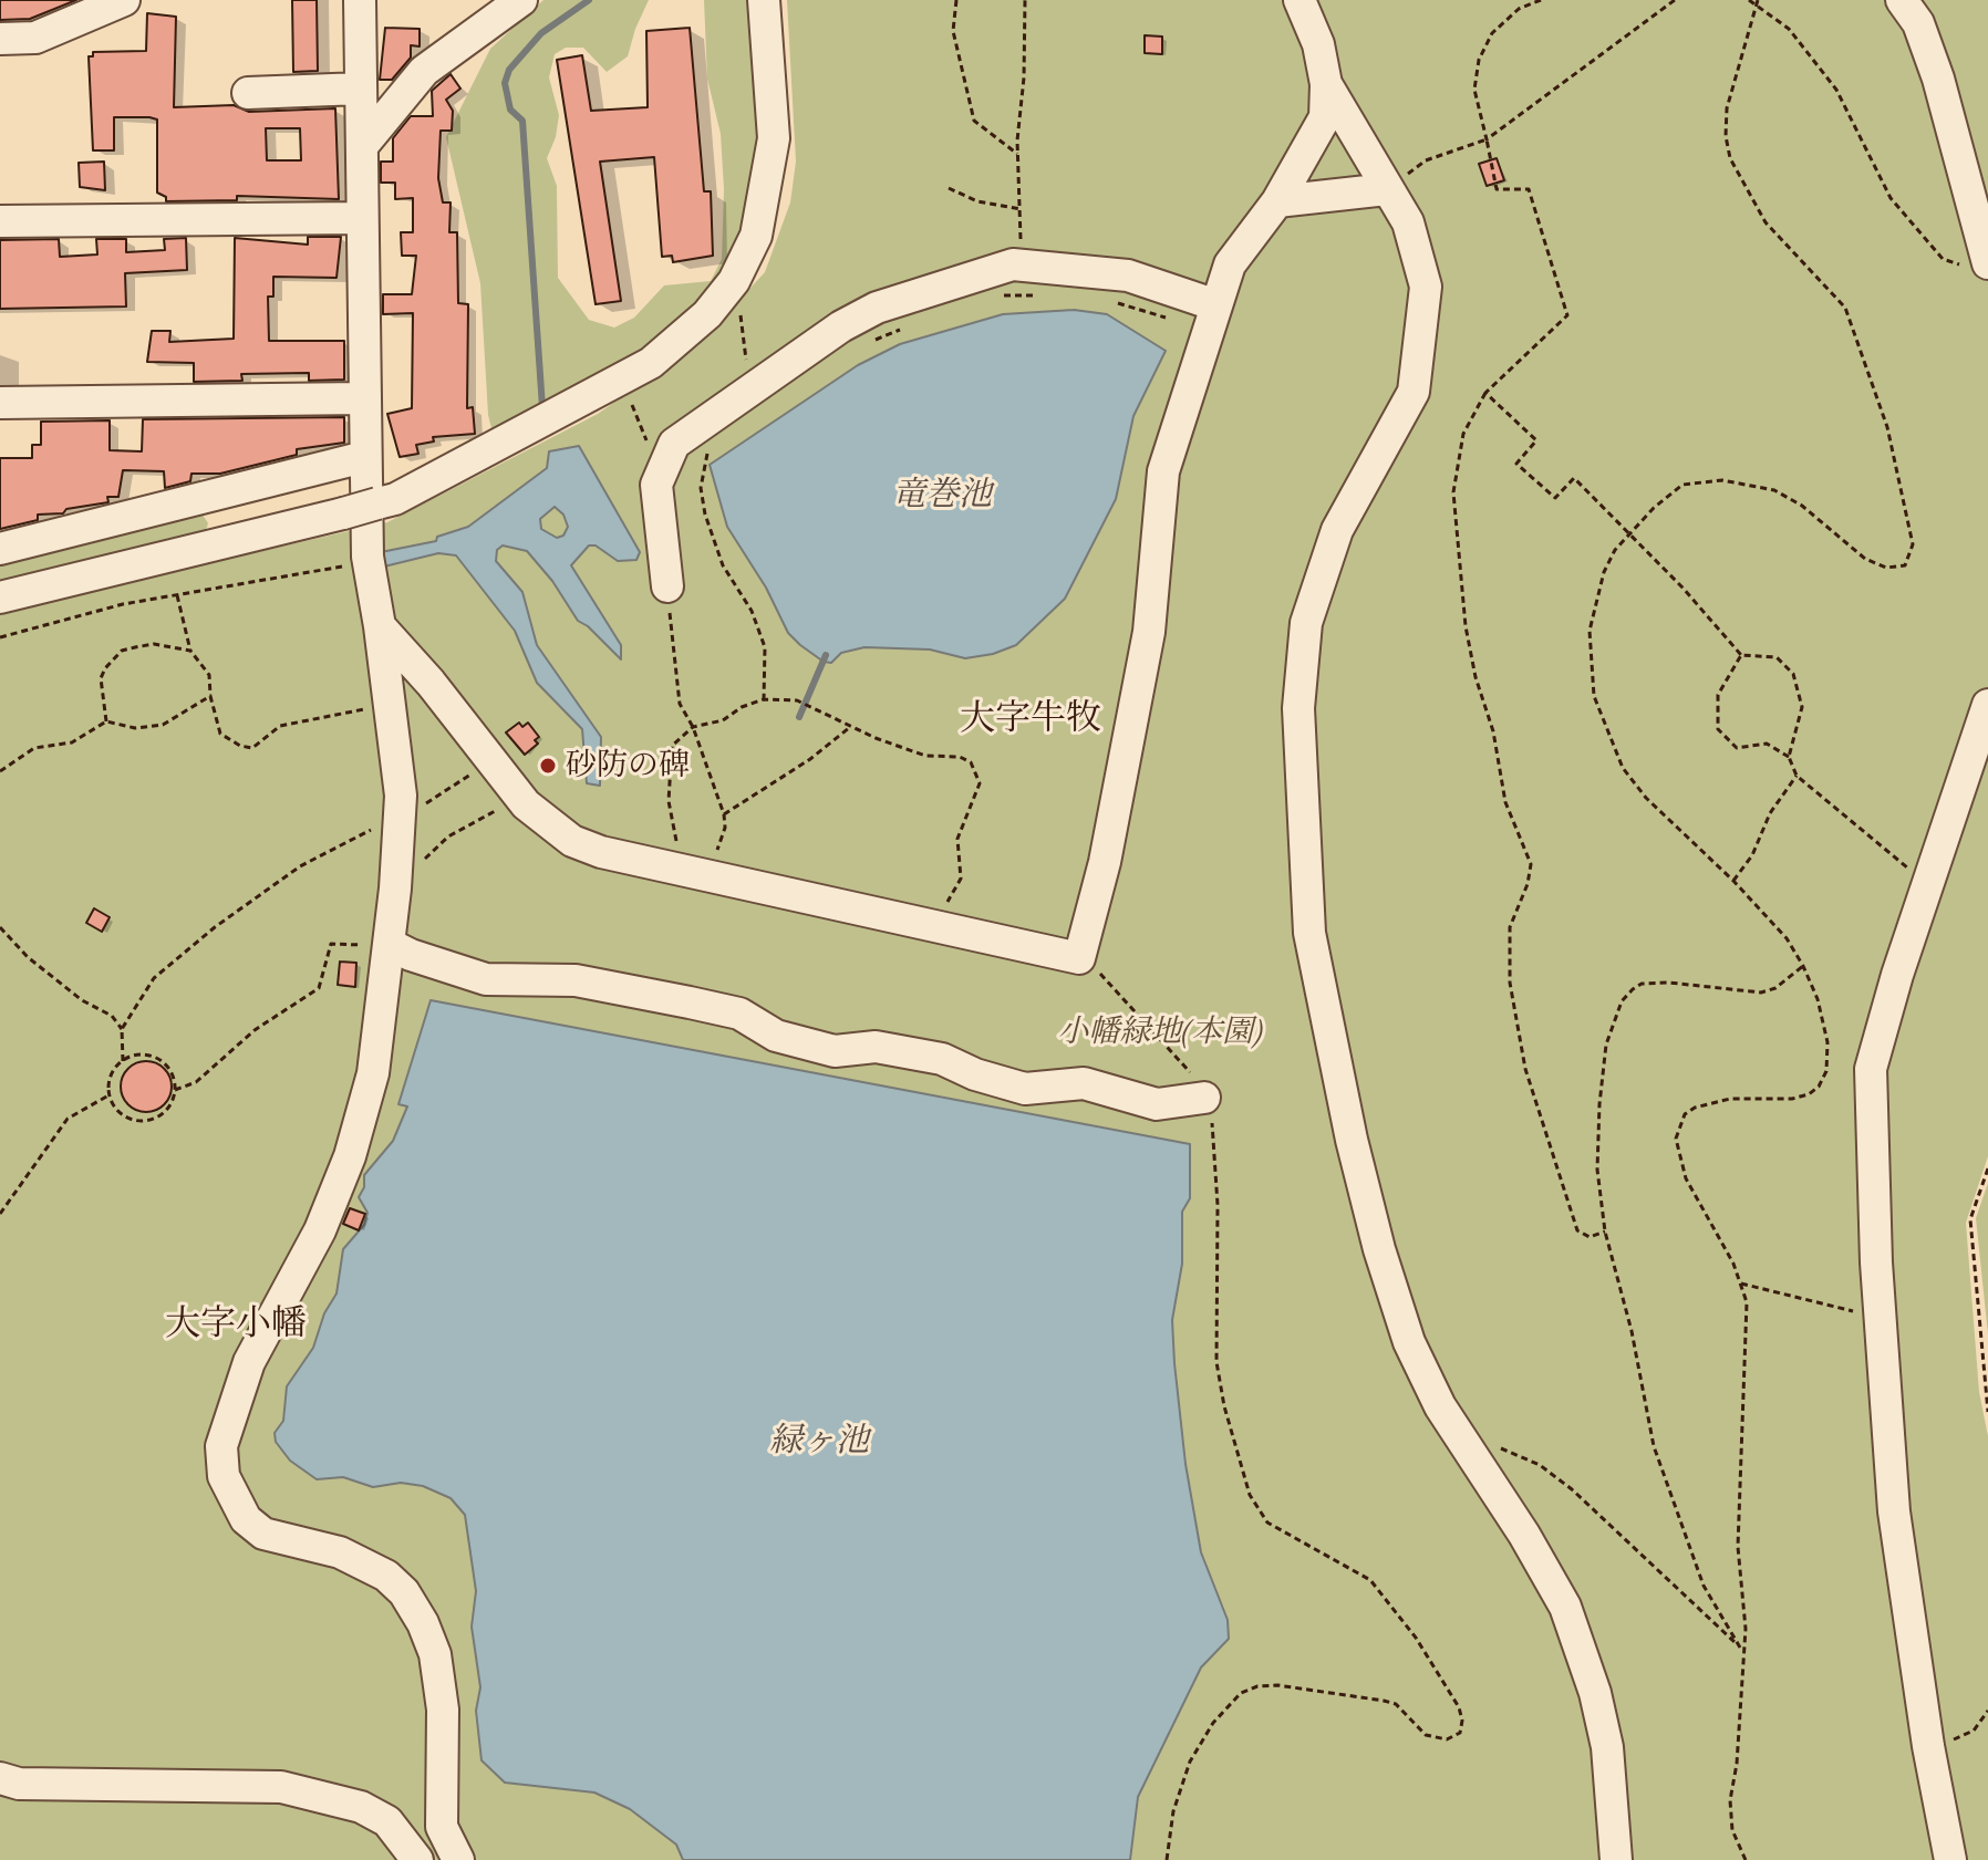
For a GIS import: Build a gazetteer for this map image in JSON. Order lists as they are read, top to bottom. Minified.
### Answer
{"districts":["大字牛牧","大字小幡"],"water":["竜巻池","緑ヶ池"],"parks":["小幡緑地(本園)"],"places":["砂防の碑"]}
